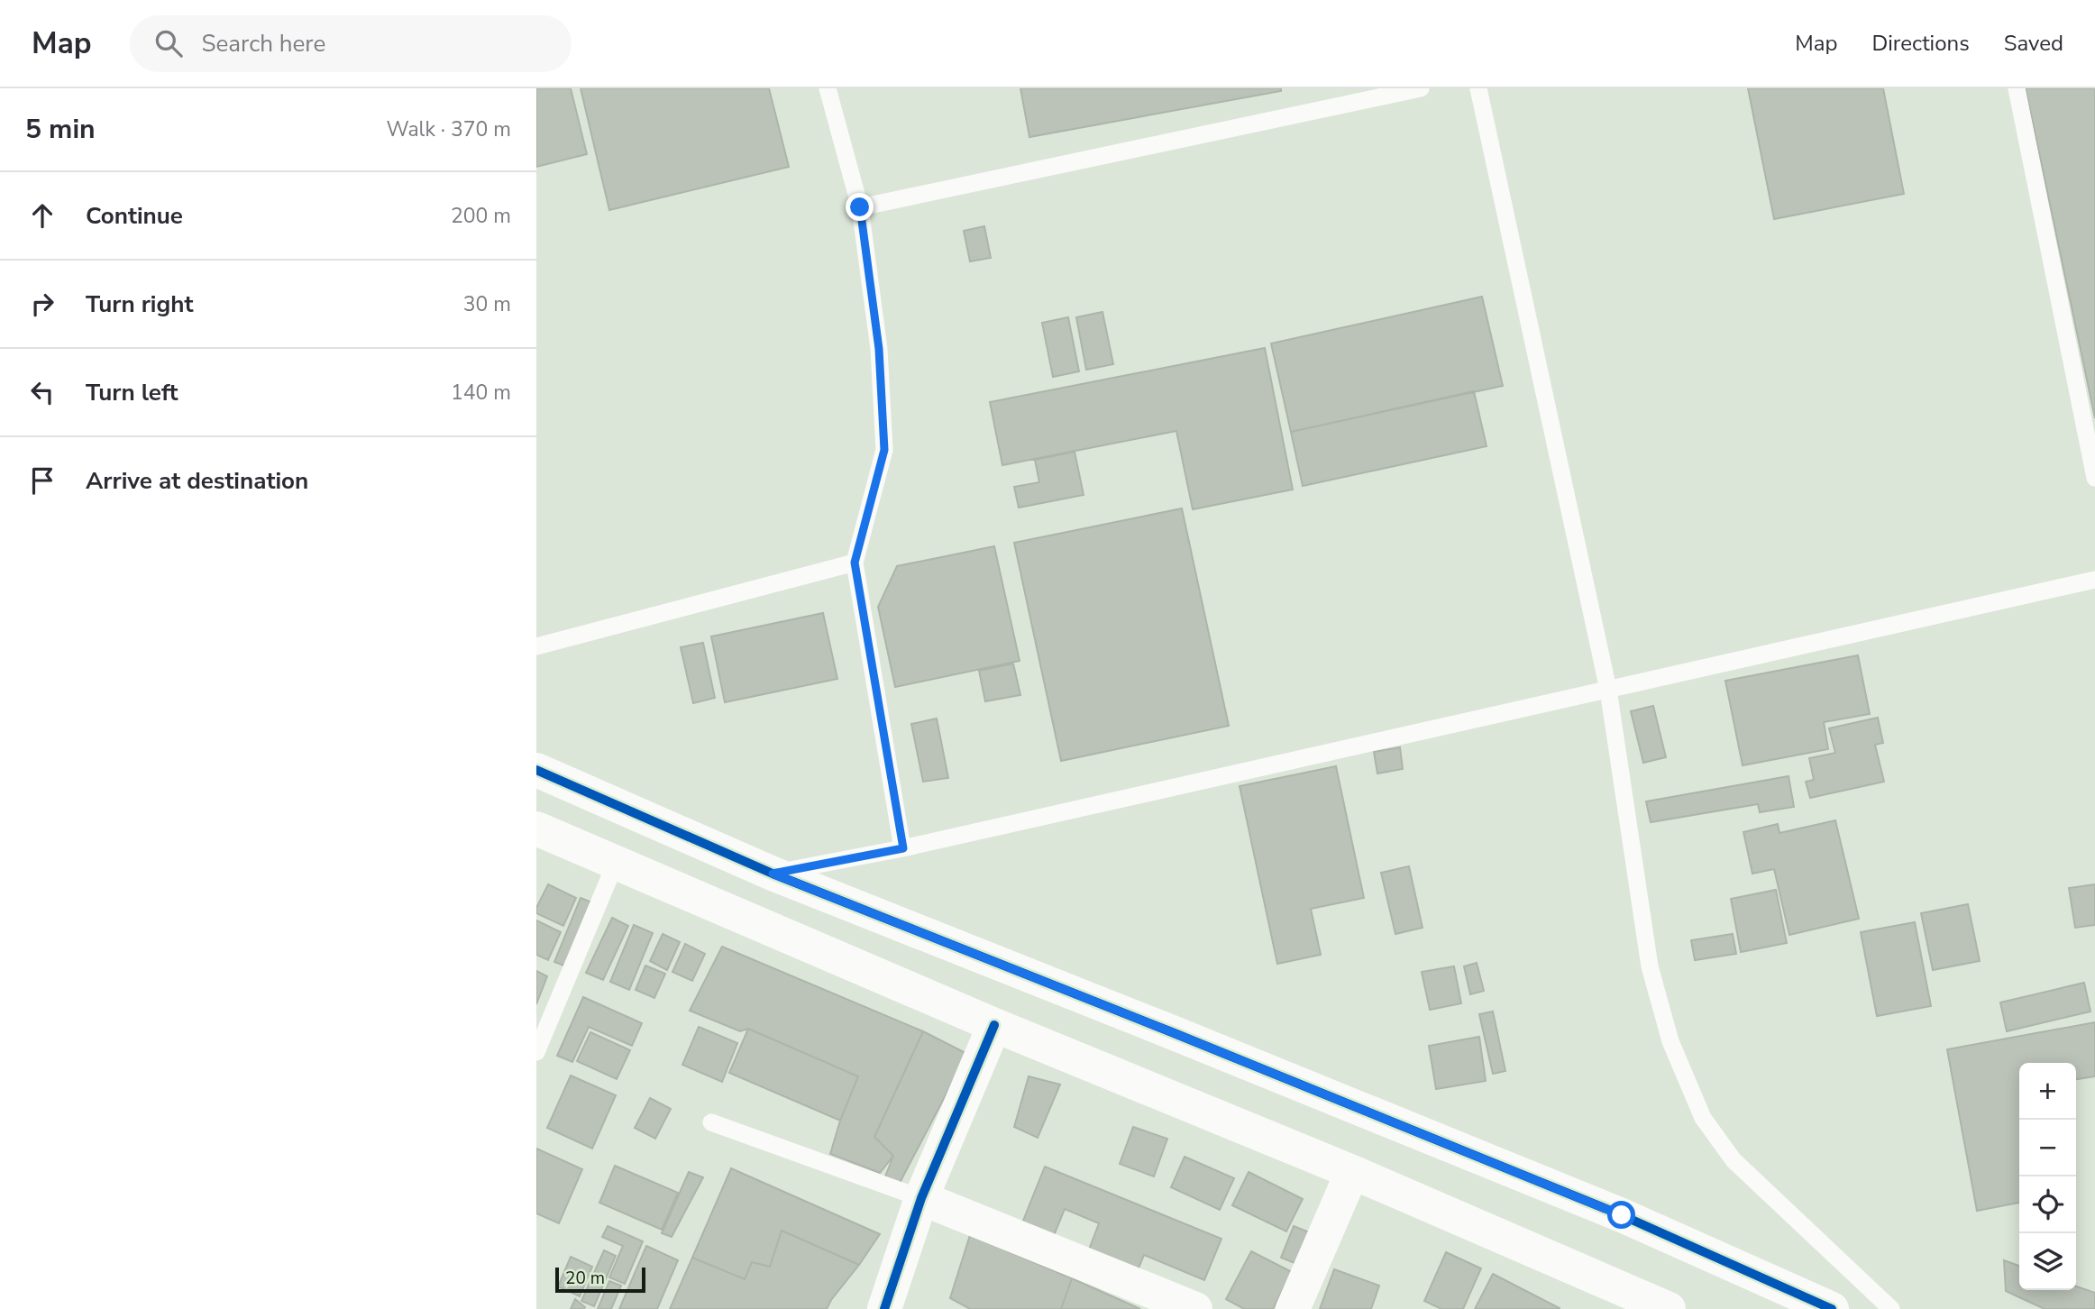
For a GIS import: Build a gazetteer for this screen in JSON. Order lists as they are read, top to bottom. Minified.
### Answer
{"scale_bar":"20 m","page":{"header":"Map","search":"Search here","nav":["Map","Directions","Saved"],"heading":["5 min","Walk · 370 m"],"list":[["Continue","200 m"],["Turn right","30 m"],["Turn left","140 m"],"Arrive at destination"],"map_buttons":["+","−"],"scale":"20 m"}}
